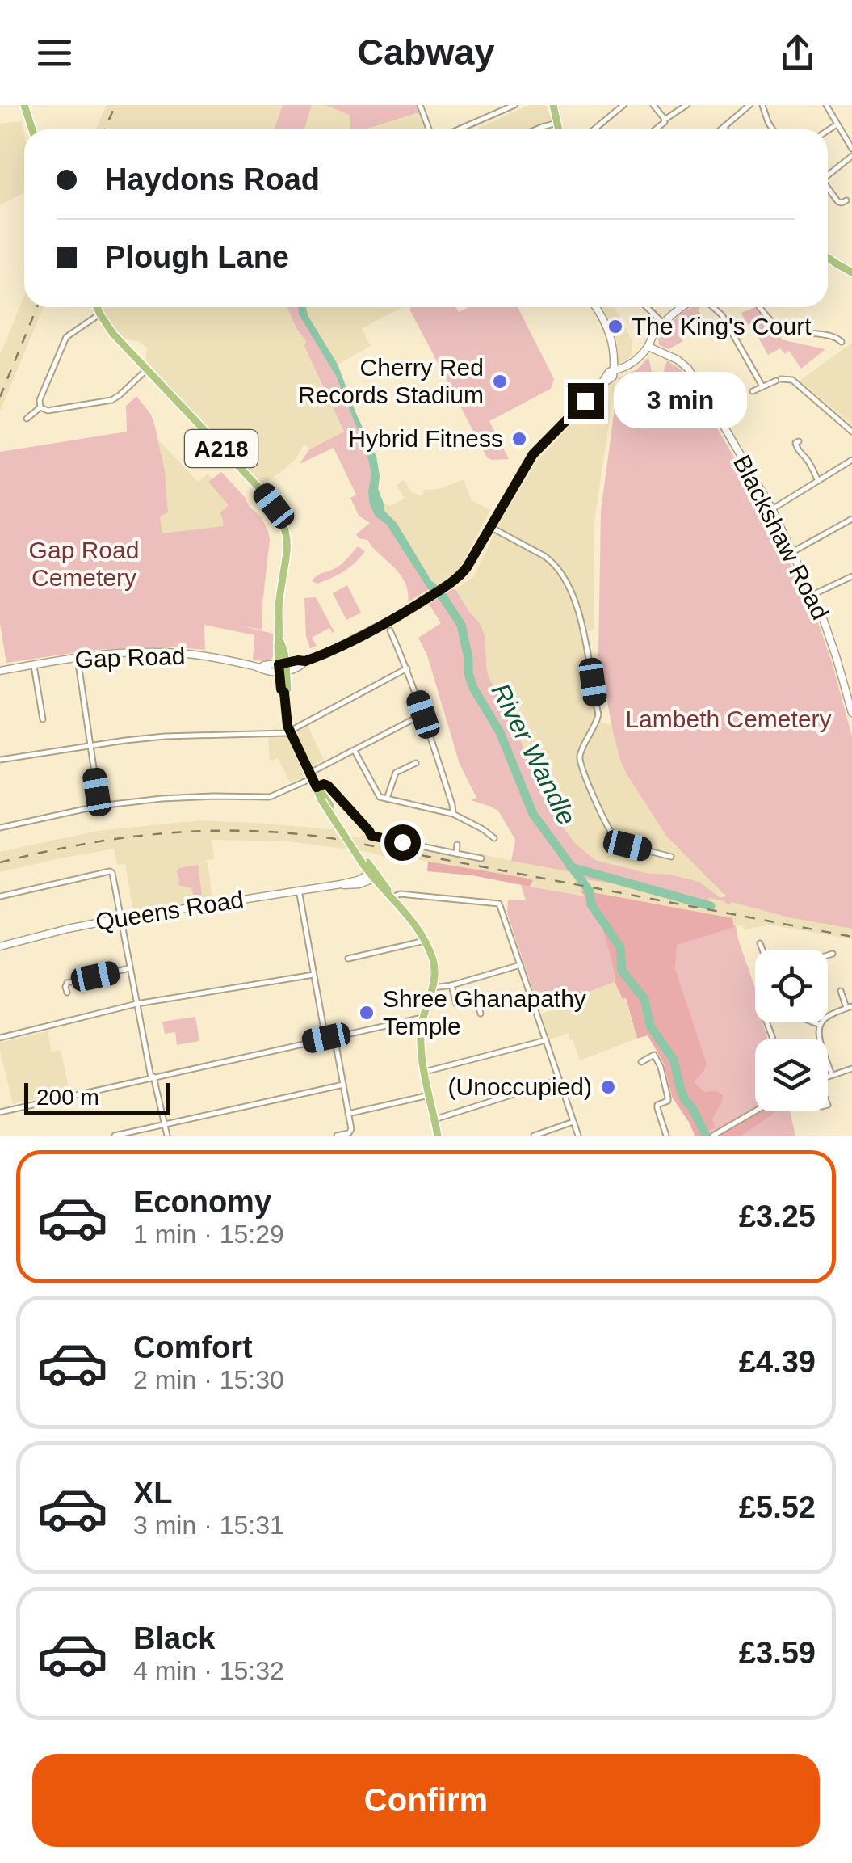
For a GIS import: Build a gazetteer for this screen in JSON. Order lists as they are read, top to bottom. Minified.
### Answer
{"streets":{"main road":["A218"],"street":["Blackshaw Road","Gap Road","Queens Road"]},"crossings":[["A218","Gap Road"],["A218","Queens Road"],["Blackshaw Road","Gap Road"]],"water":["River Wandle"],"parks":["Gap Road Cemetery","Lambeth Cemetery"],"places":["The King's Court","Cherry Red Records Stadium","Hybrid Fitness","Shree Ghanapathy Temple","(Unoccupied)"],"scale_bar":"200 m","page":{"header":"Cabway","banner":["Haydons Road","Plough Lane"],"bubble":"3 min","scale":"200 m","list":[{"name":"Economy","note":"1 min · 15:29","value":"£3.25"},{"name":"Comfort","note":"2 min · 15:30","value":"£4.39"},{"name":"XL","note":"3 min · 15:31","value":"£5.52"},{"name":"Black","note":"4 min · 15:32","value":"£3.59"}],"buttons":"Confirm"}}
